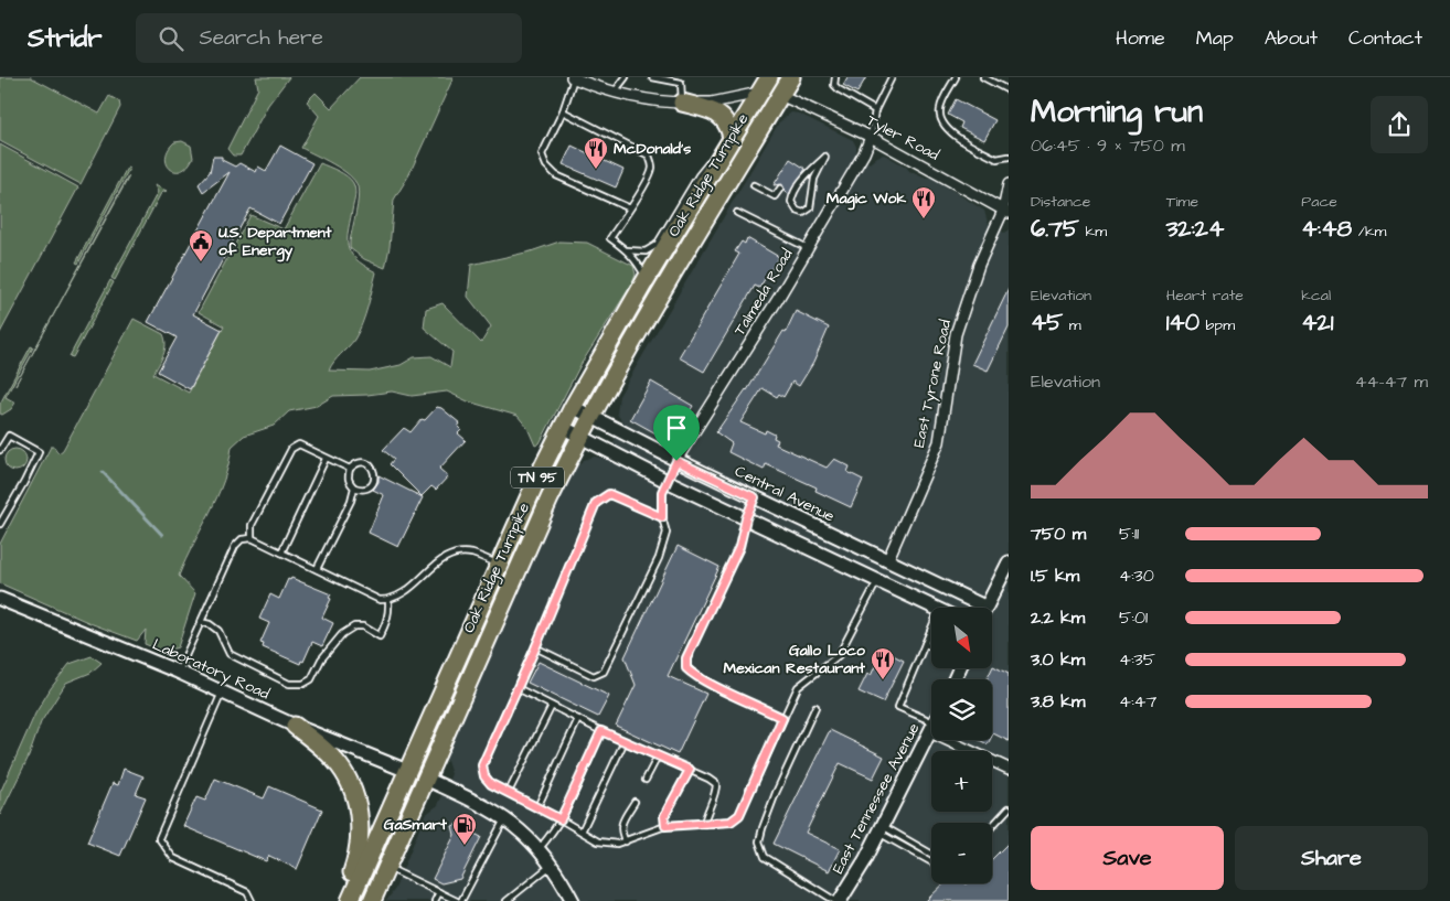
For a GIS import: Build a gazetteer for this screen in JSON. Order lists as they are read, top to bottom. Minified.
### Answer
{"streets":{"highway":["Oak Ridge Turnpike","TN 95"],"street":["Tyler Road","Talmeda Road","East Tyrone Road","Central Avenue","Laboratory Road","East Tennessee Avenue"]},"crossings":[["Tyler Road","Oak Ridge Turnpike"],["Tyler Road","Talmeda Road"],["Tyler Road","East Tyrone Road"],["Oak Ridge Turnpike","Central Avenue"],["Oak Ridge Turnpike","Laboratory Road"],["Talmeda Road","Central Avenue"],["East Tyrone Road","Central Avenue"]],"places":{"restaurant":["McDonald's","Magic Wok","Gallo Loco Mexican Restaurant"],"public building":["U.S. Department of Energy"],"fuel station":["GaSmart"]},"north":"bottom right","page":{"header":"Stridr","search":"Search here","nav":["Home","Map","About","Contact"],"heading":["Morning run","06:45 · 9 × 750 m"],"stats":[["Distance","6.75 km"],["Time","32:24"],["Pace","4:48 /km"],["Elevation","45 m"],["Heart rate","140 bpm"],["kcal","421"]],"chart":["Elevation","44–47 m"],"list":[{"name":"750 m","note":"5:11"},{"name":"1.5 km","note":"4:30"},{"name":"2.2 km","note":"5:01"},{"name":"3.0 km","note":"4:35"},{"name":"3.8 km","note":"4:47"}],"map_buttons":["+","−"],"buttons":["Save","Share"]}}
